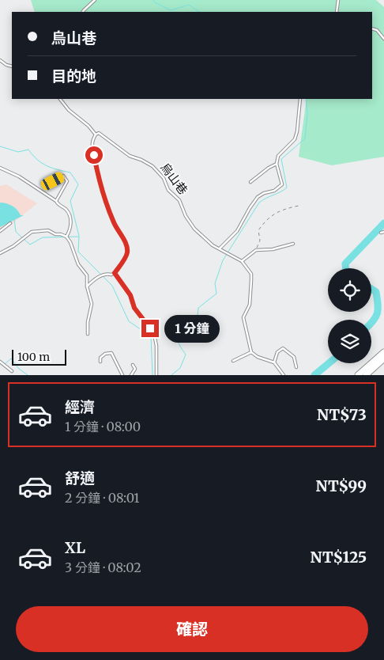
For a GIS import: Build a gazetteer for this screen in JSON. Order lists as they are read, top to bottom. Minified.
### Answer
{"streets":{"lane":["烏山巷"]},"scale_bar":"100 m","page":{"banner":["烏山巷","目的地"],"bubble":"1 分鐘","scale":"100 m","list":[{"name":"經濟","note":"1 分鐘 · 08:00","value":"NT$73"},{"name":"舒適","note":"2 分鐘 · 08:01","value":"NT$99"},{"name":"XL","note":"3 分鐘 · 08:02","value":"NT$125"}],"buttons":"確認"}}
